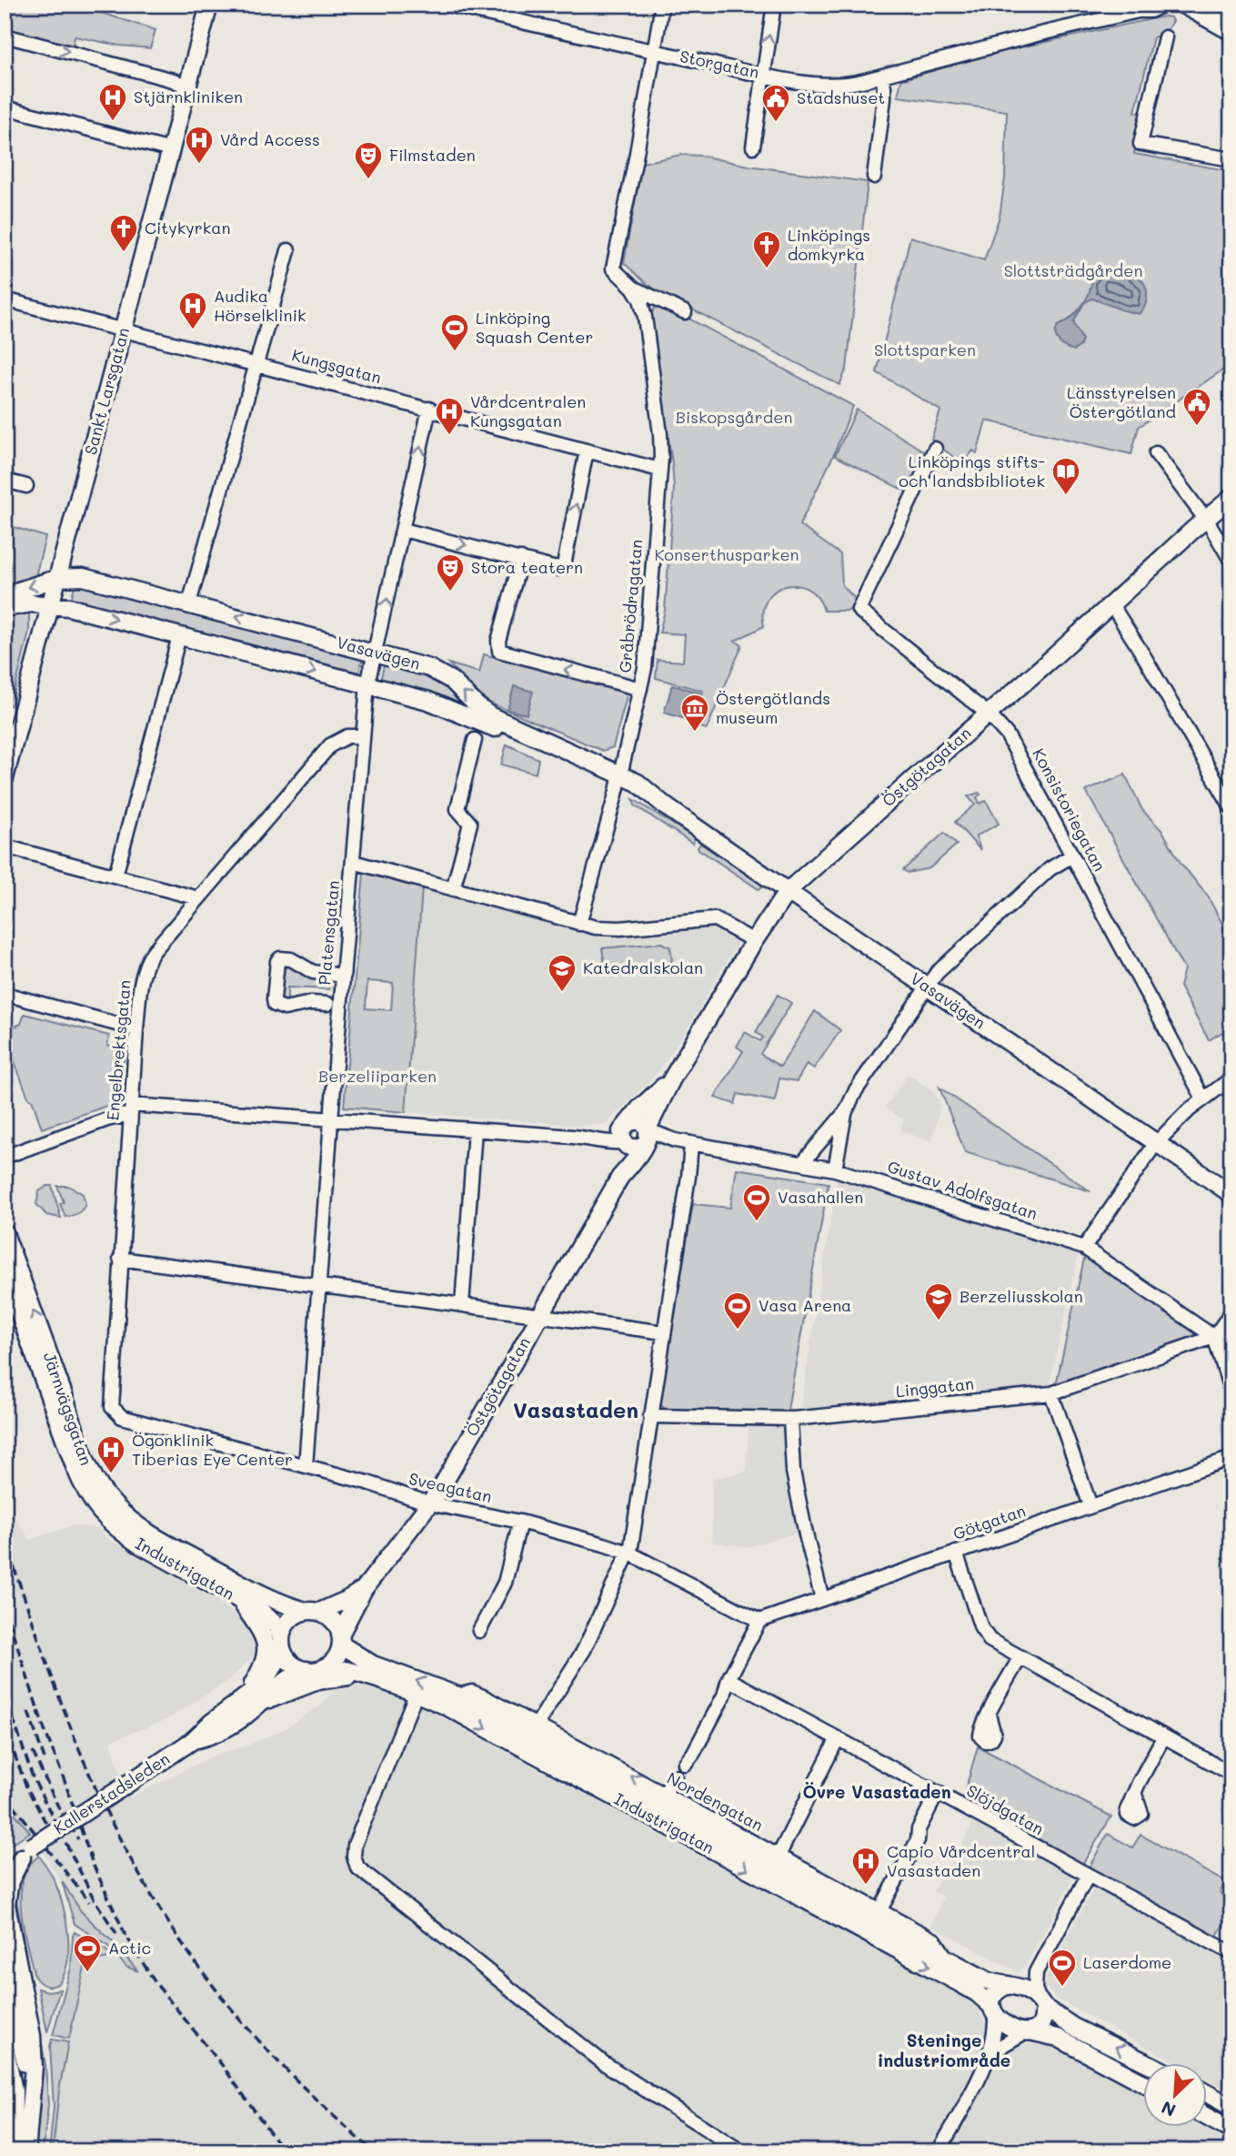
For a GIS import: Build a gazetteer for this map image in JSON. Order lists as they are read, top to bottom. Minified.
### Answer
{"streets":{"main road":["Sankt Larsgatan","Vasavägen","Östgötagatan","Järnvägsgatan","Industrigatan","Kallerstadsleden"],"street":["Storgatan","Kungsgatan","Gråbrödragatan","Konsistoriegatan","Platensgatan","Engelbrektsgatan","Gustav Adolfsgatan","Linggatan","Sveagatan","Götgatan","Nordengatan","Slöjdgatan"]},"crossings":[["Kungsgatan","Sankt Larsgatan"],["Kungsgatan","Gråbrödragatan"],["Kungsgatan","Platensgatan"],["Sankt Larsgatan","Vasavägen"],["Gråbrödragatan","Vasavägen"],["Vasavägen","Östgötagatan"],["Vasavägen","Platensgatan"],["Östgötagatan","Konsistoriegatan"],["Östgötagatan","Gustav Adolfsgatan"],["Östgötagatan","Sveagatan"],["Östgötagatan","Industrigatan"],["Östgötagatan","Kallerstadsleden"],["Platensgatan","Engelbrektsgatan"],["Platensgatan","Sveagatan"],["Engelbrektsgatan","Sveagatan"],["Gustav Adolfsgatan","Linggatan"],["Järnvägsgatan","Industrigatan"],["Sveagatan","Götgatan"],["Industrigatan","Kallerstadsleden"],["Industrigatan","Nordengatan"]],"districts":["Vasastaden","Övre Vasastaden","Steninge industriområde"],"parks":["Slottsträdgården","Slottsparken","Biskopsgården","Konserthusparken","Berzeliiparken"],"places":{"hospital":["Stjärnkliniken","Vård Access","Audika Hörselklinik","Vårdcentralen Kungsgatan","Ögonklinik Tiberias Eye Center","Capio Vårdcentral Vasastaden"],"public building":["Stadshuset","Länsstyrelsen Östergötland"],"theatre":["Filmstaden","Stora teatern"],"church":["Citykyrkan","Linköpings domkyrka"],"sports":["Linköping Squash Center","Vasahallen","Vasa Arena","Actic","Laserdome"],"library":["Linköpings stifts- och landsbibliotek"],"museum":["Östergötlands museum"],"school or university":["Katedralskolan","Berzeliusskolan"]},"north":"bottom left"}
